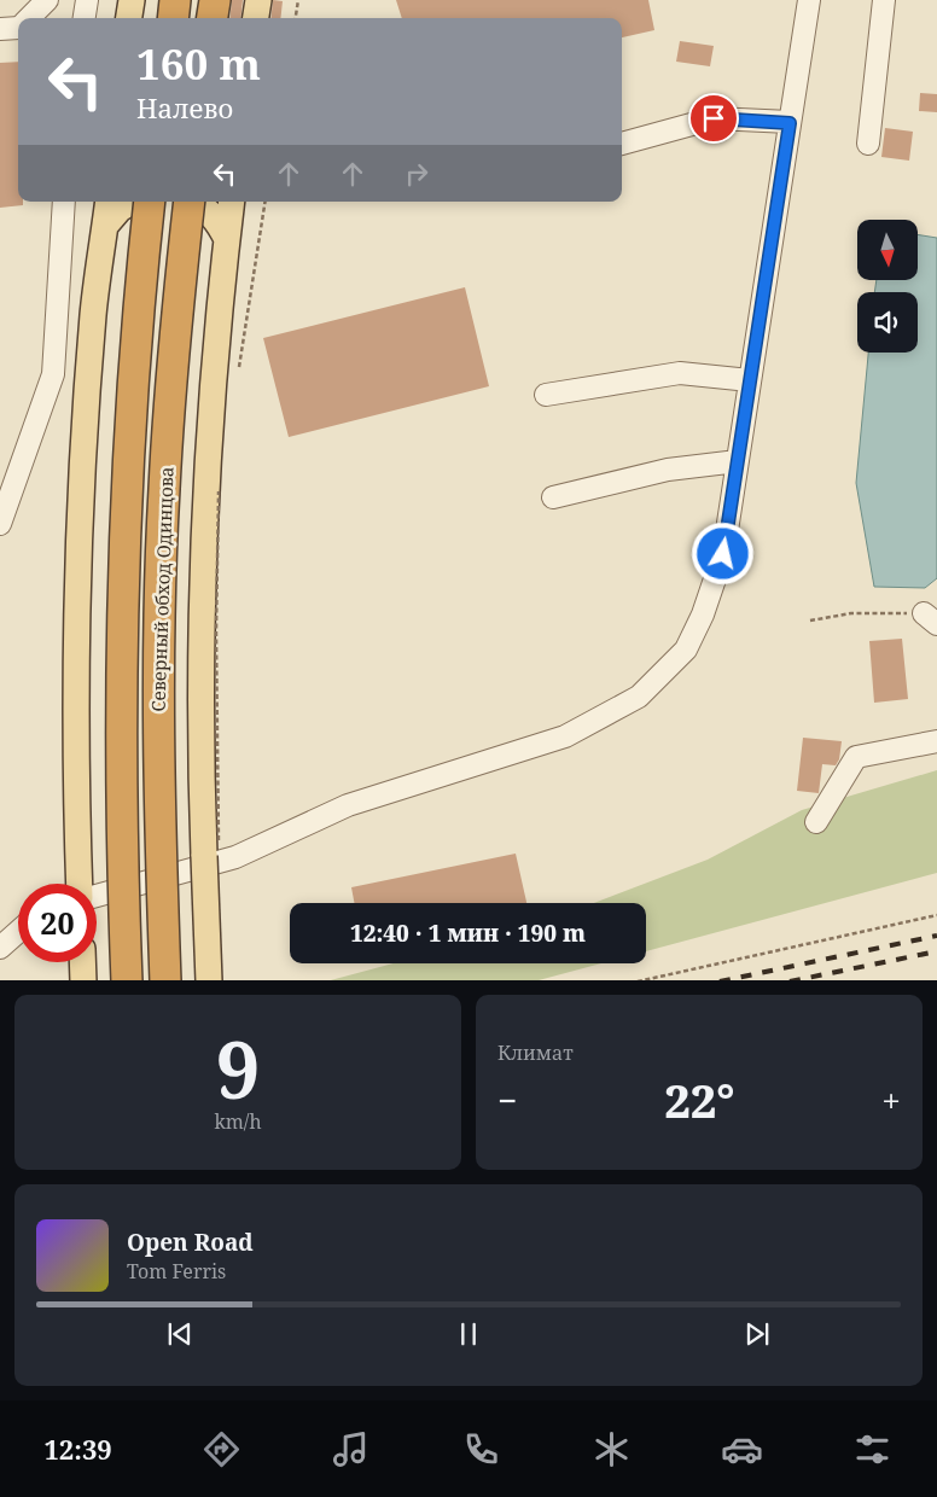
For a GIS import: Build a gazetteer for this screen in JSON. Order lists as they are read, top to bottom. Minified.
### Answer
{"streets":{"highway":["Северный обход Одинцова"]},"north":"bottom","page":{"turn":["160 m","Налево"],"limit":"20","trip":"12:40 · 1 мин · 190 m","tile":[["9","km/h"],"Климат"],"heat":["−","22°","+"],"song":["Open Road","Tom Ferris"],"tabs":"12:39"}}
